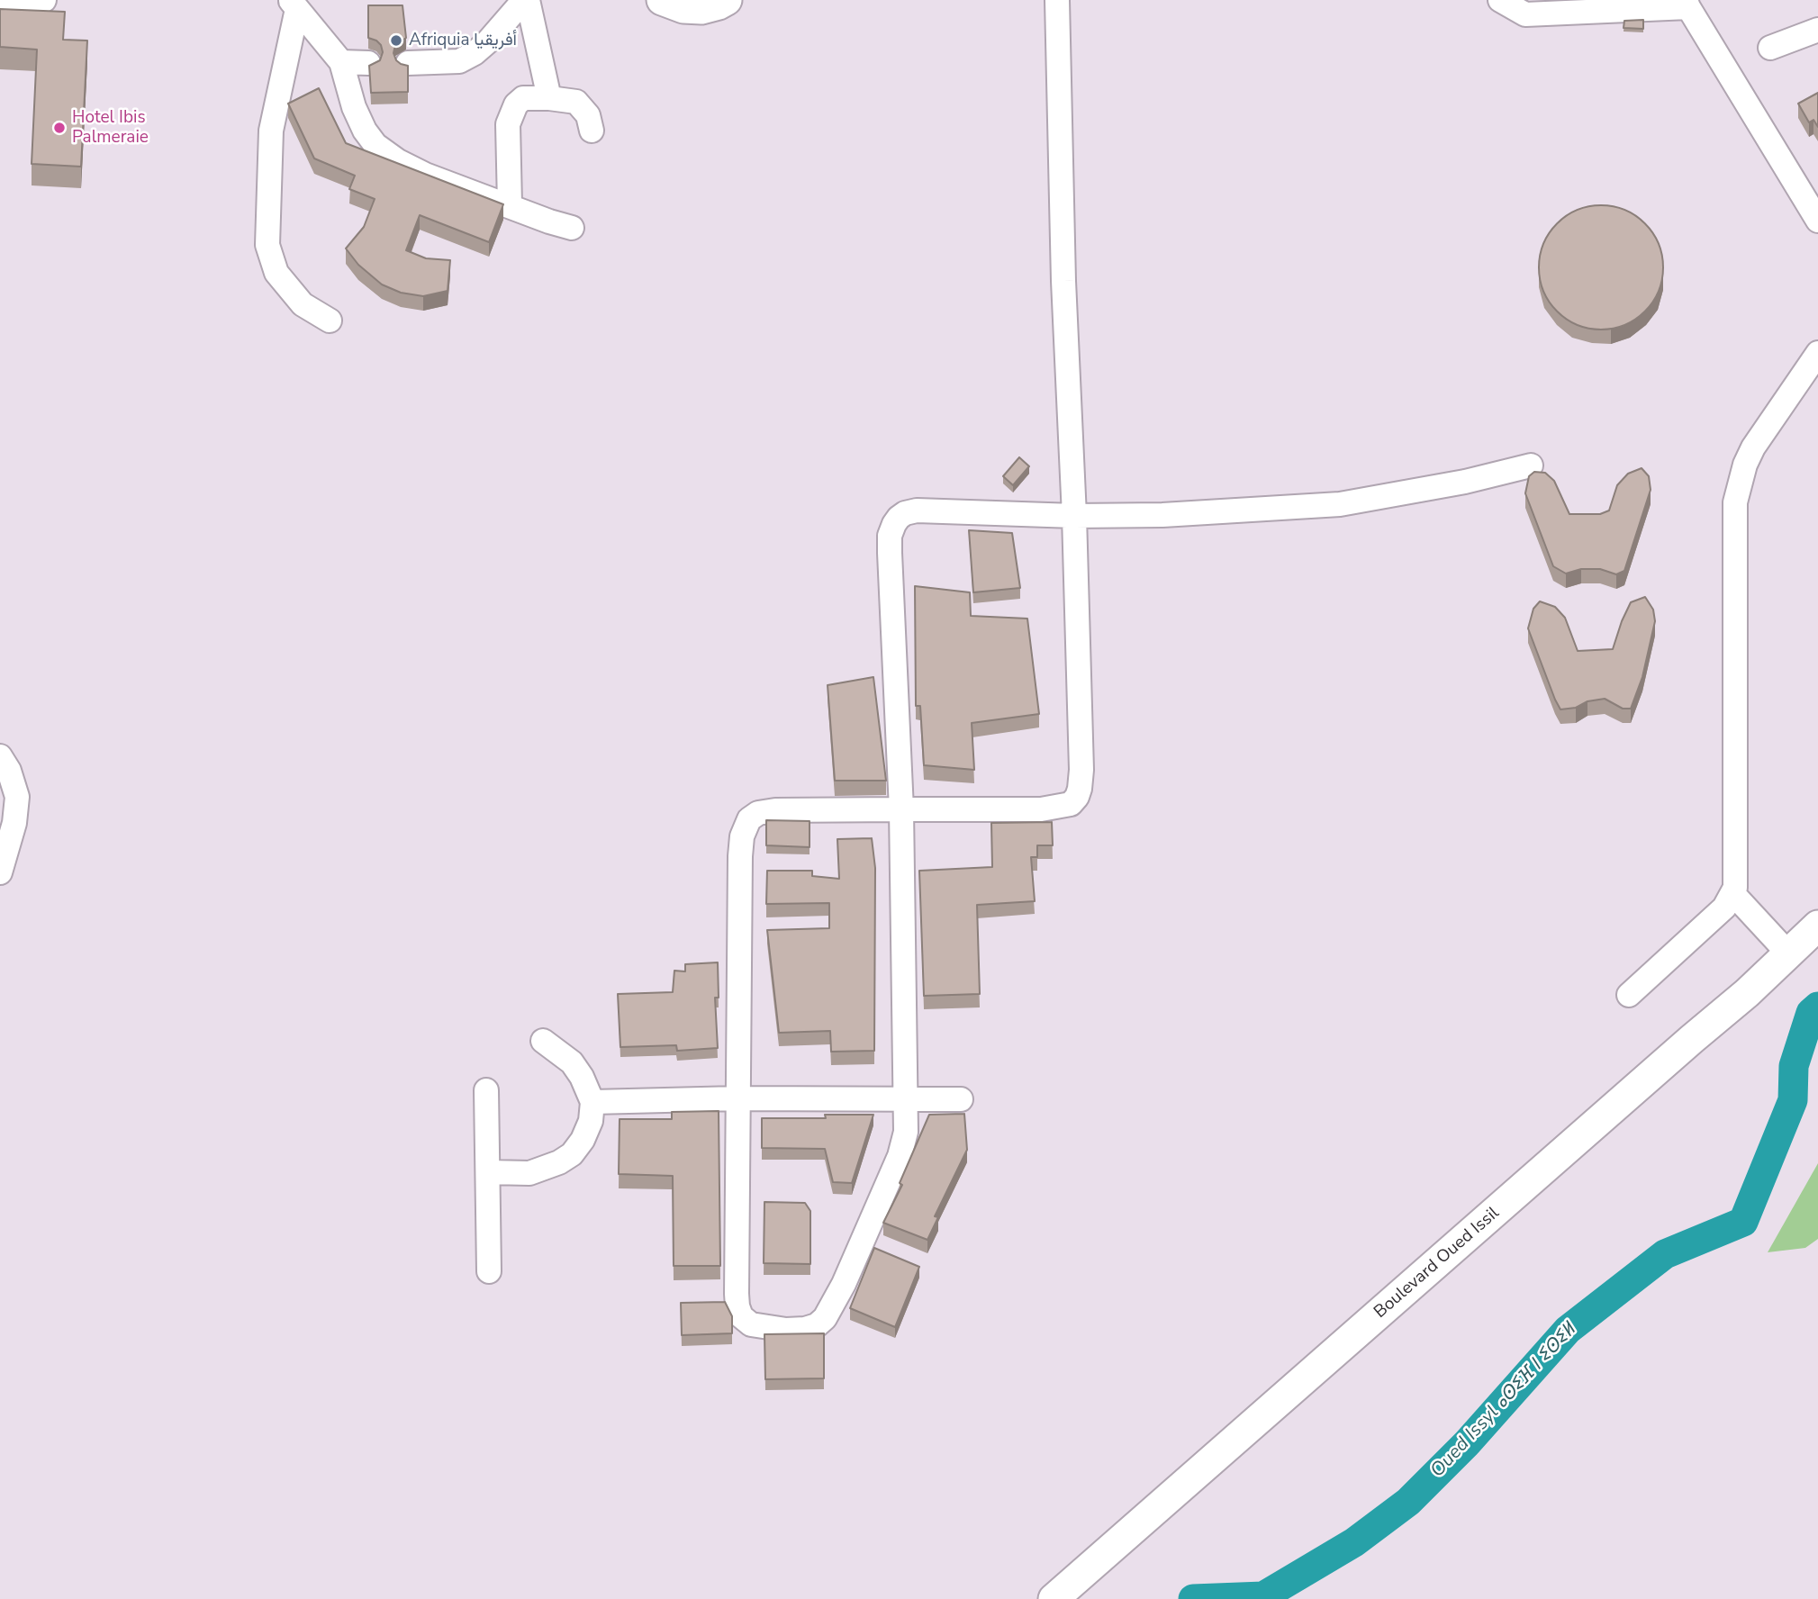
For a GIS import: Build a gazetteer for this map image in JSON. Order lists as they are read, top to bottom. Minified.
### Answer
{"streets":{"main road":["Boulevard Oued Issil"]},"water":["Oued Issyl ⴰⵙⵉⴼ ⵏ ⵉⵙⵉⵍ"],"places":["Afriquia أفريقيا","Hotel Ibis Palmeraie"]}
